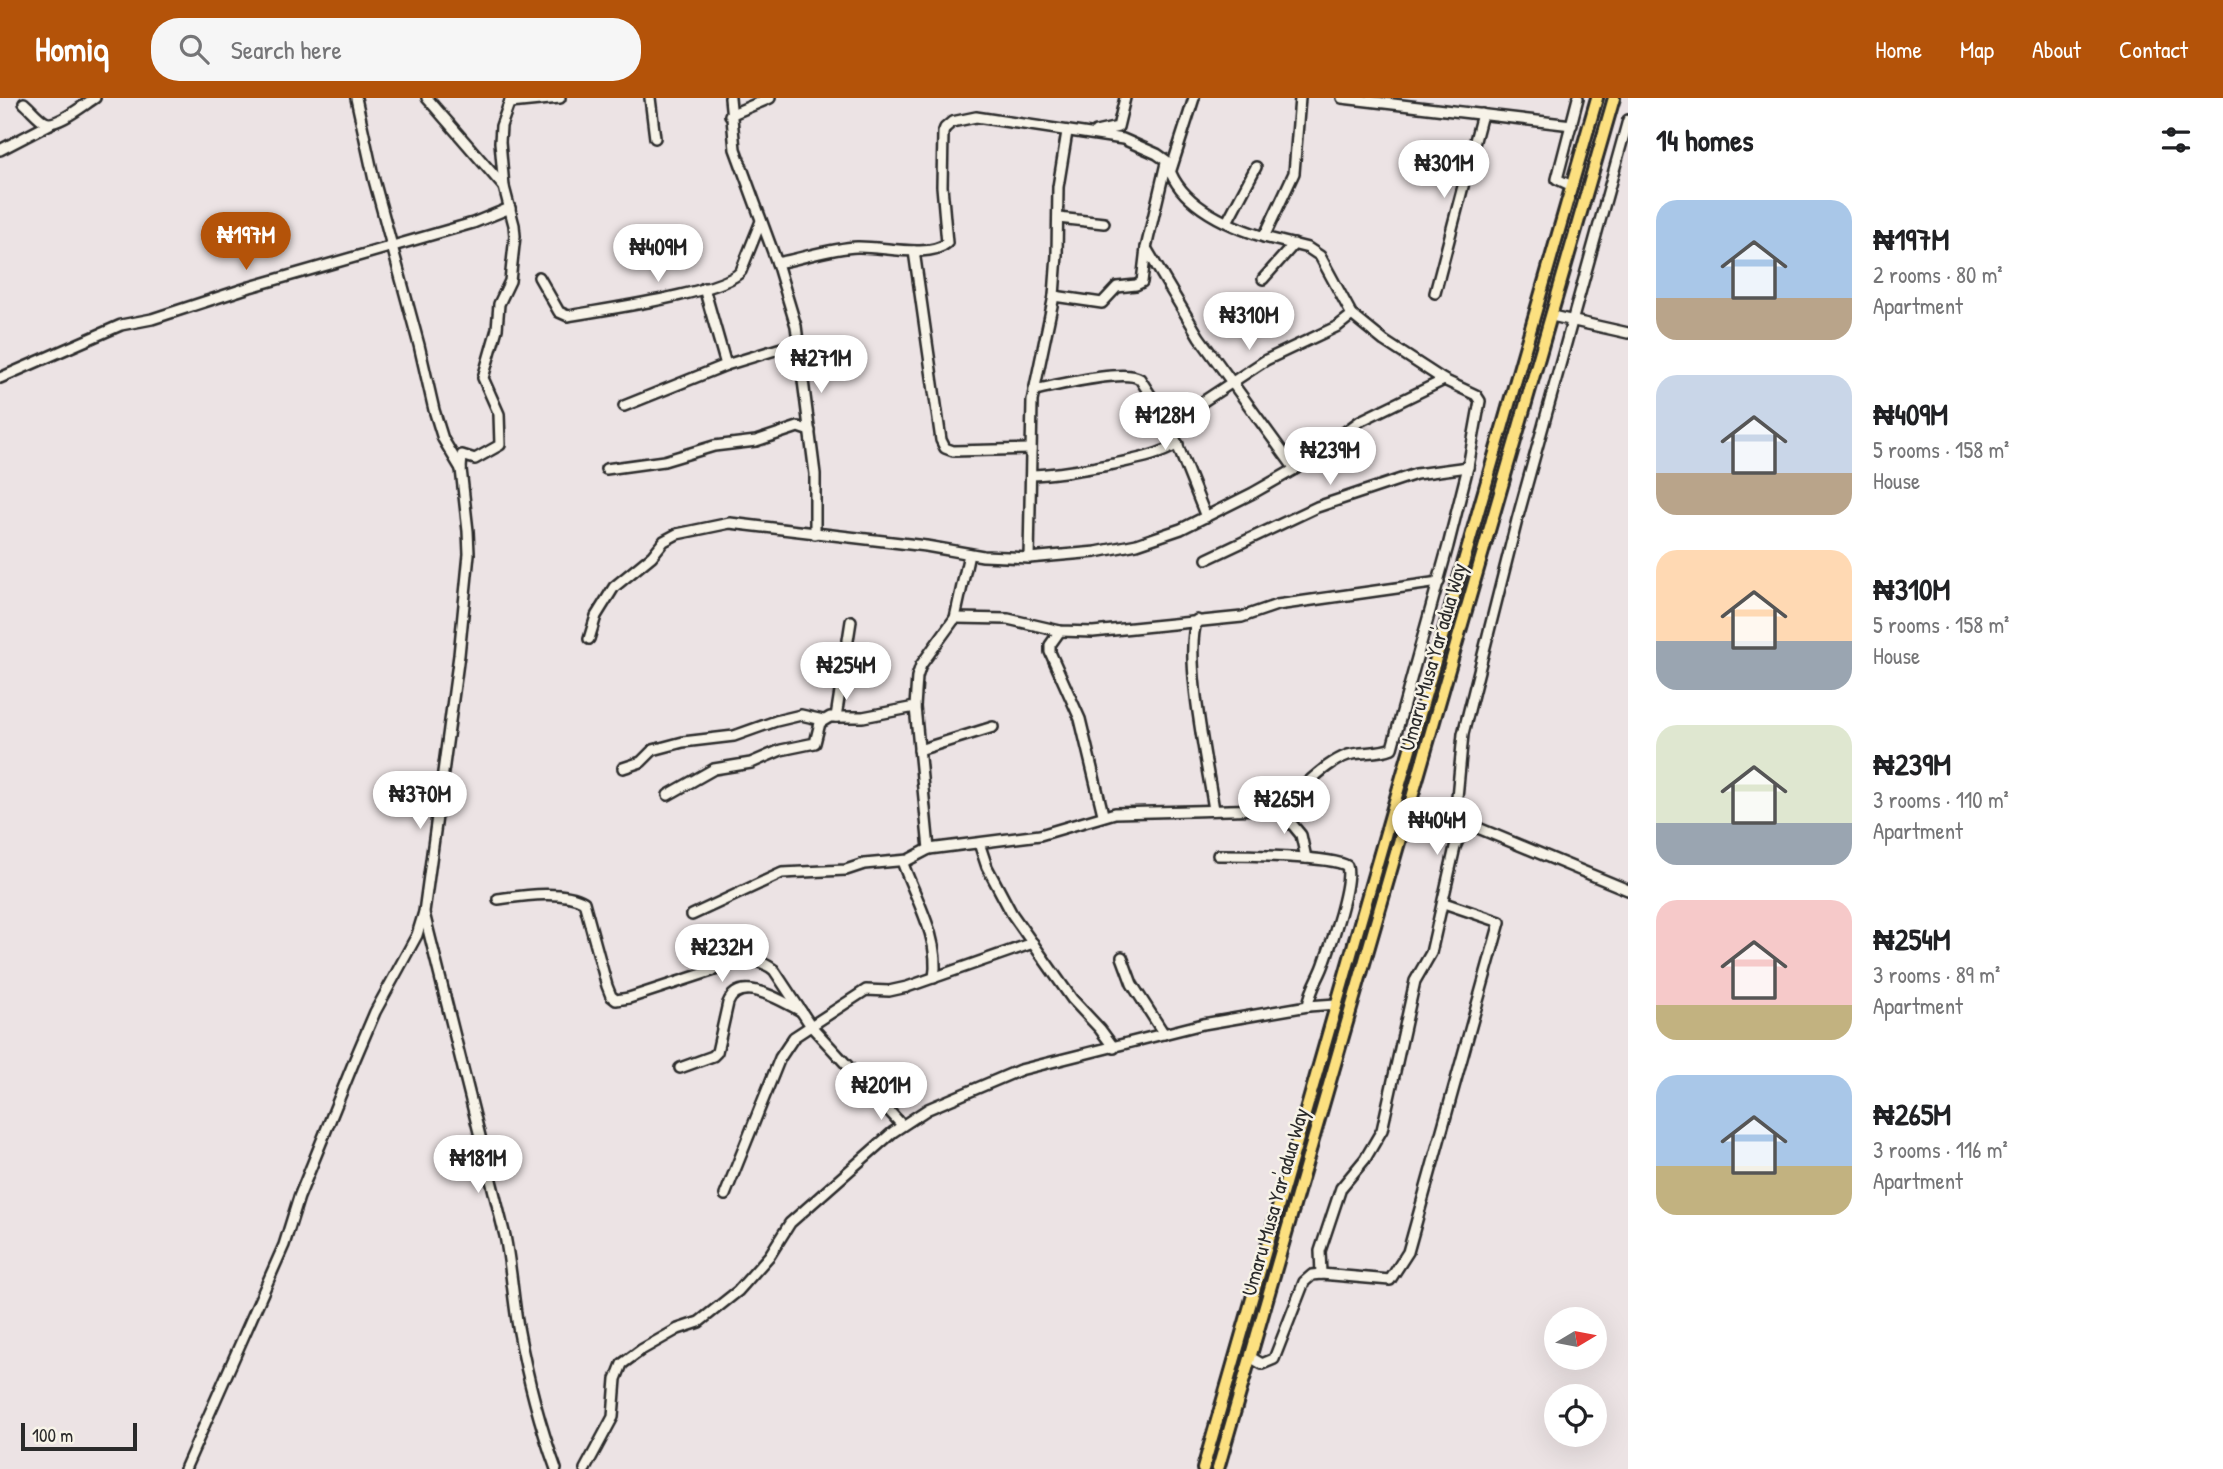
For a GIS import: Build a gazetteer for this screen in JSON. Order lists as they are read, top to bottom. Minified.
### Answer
{"streets":{"main road":["Umaru Musa Yar'adua Way"]},"scale_bar":"100 m","north":"right","page":{"header":"Homiq","search":"Search here","nav":["Home","Map","About","Contact"],"heading":"14 homes","price":["₦301M","₦197M","₦409M","₦310M","₦271M","₦128M","₦239M","₦254M","₦370M","₦265M","₦404M","₦232M","₦201M","₦181M"],"list":[{"name":"₦197M","note":"2 rooms · 80 m² · Apartment"},{"name":"₦409M","note":"5 rooms · 158 m² · House"},{"name":"₦310M","note":"5 rooms · 158 m² · House"},{"name":"₦239M","note":"3 rooms · 110 m² · Apartment"},{"name":"₦254M","note":"3 rooms · 89 m² · Apartment"},{"name":"₦265M","note":"3 rooms · 116 m² · Apartment"}],"scale":"100 m"}}
